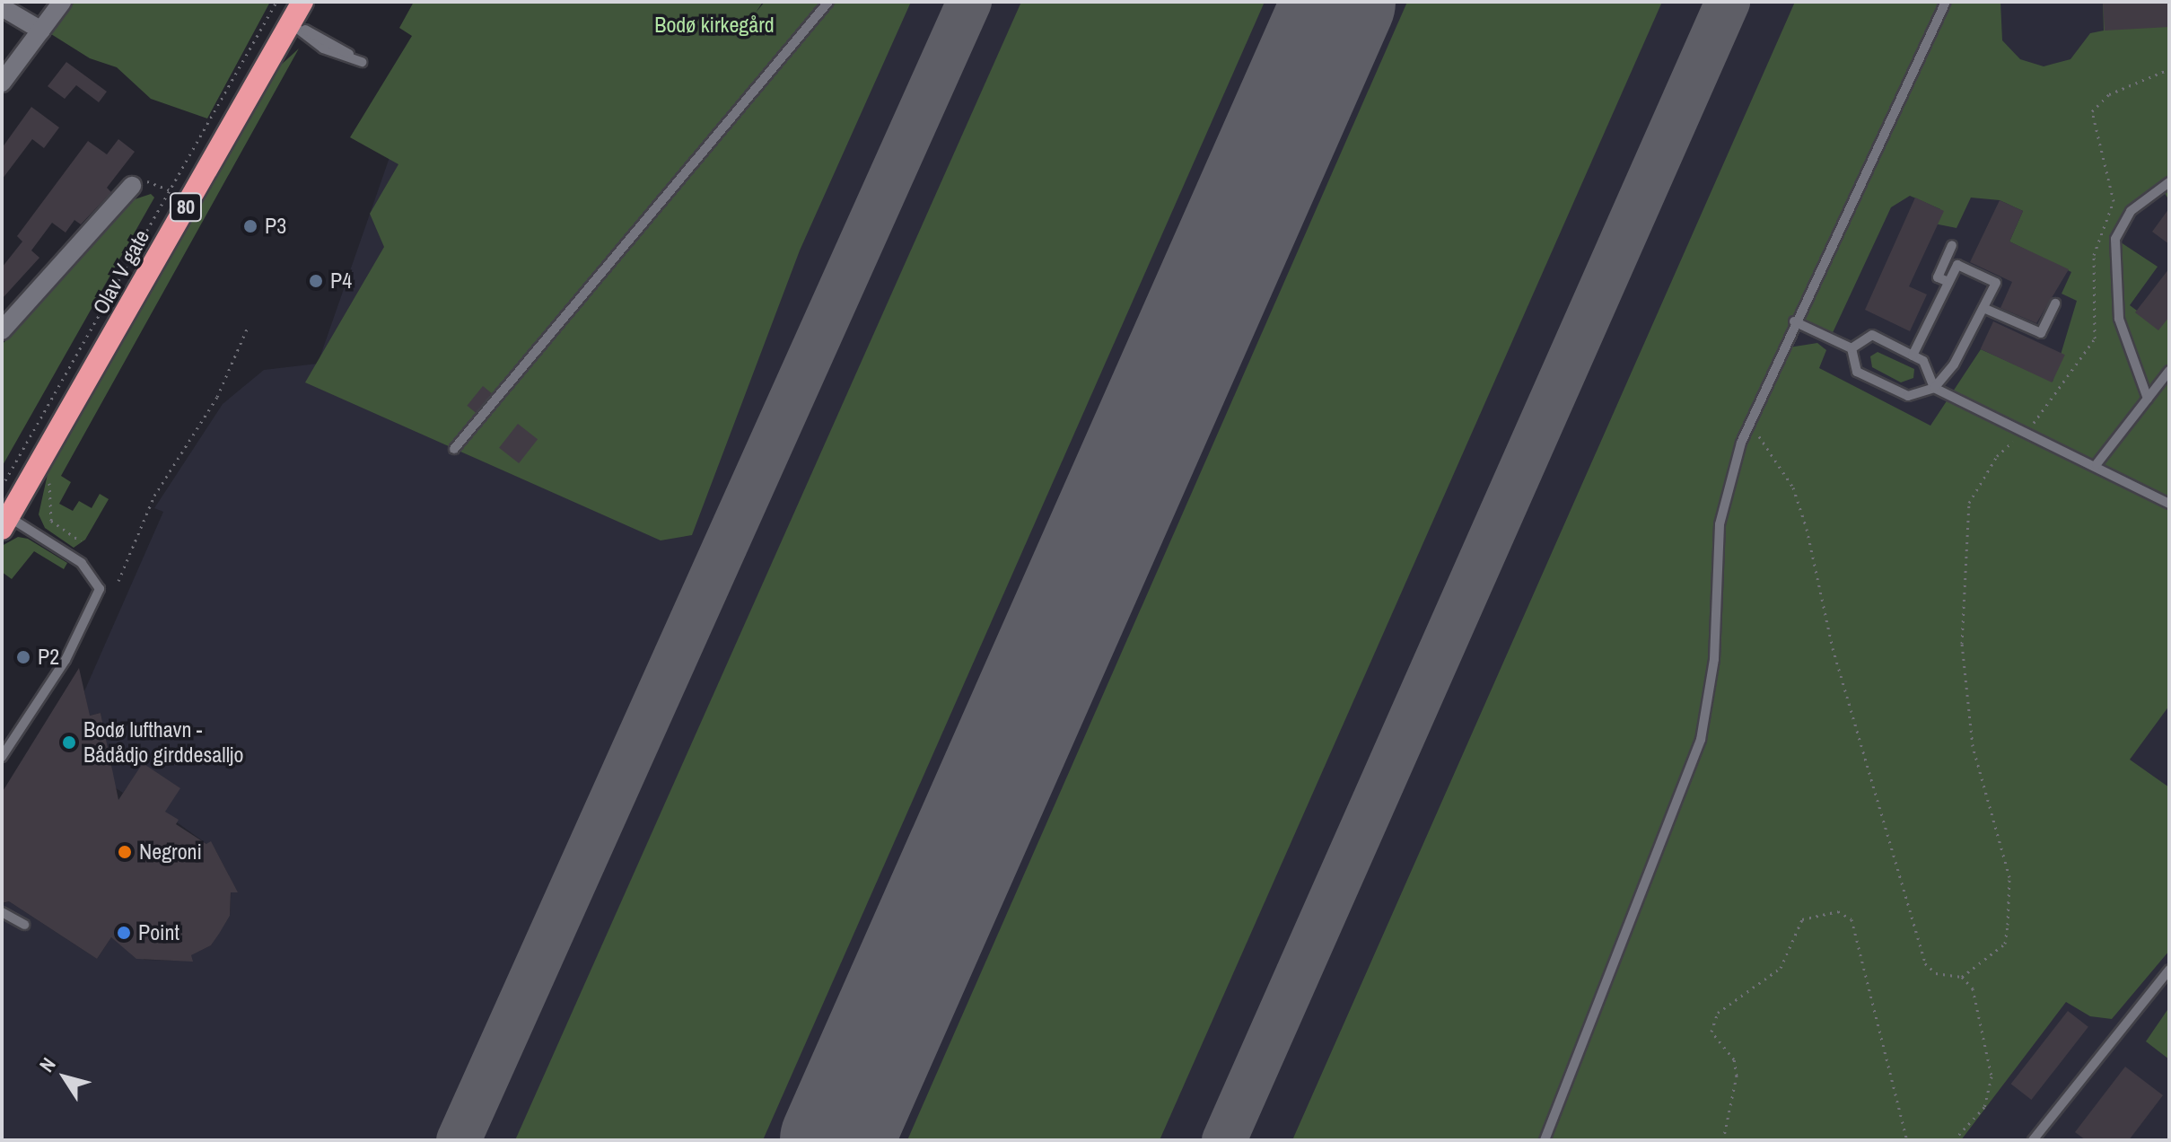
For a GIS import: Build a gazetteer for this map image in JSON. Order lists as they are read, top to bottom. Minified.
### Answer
{"streets":{"highway":["80","Olav V gate"]},"parks":["Bodø kirkegård"],"places":["P3","P4","P2","Bodø lufthavn - Bådådjo girddesalljo","Negroni","Point"],"north":"top left"}
